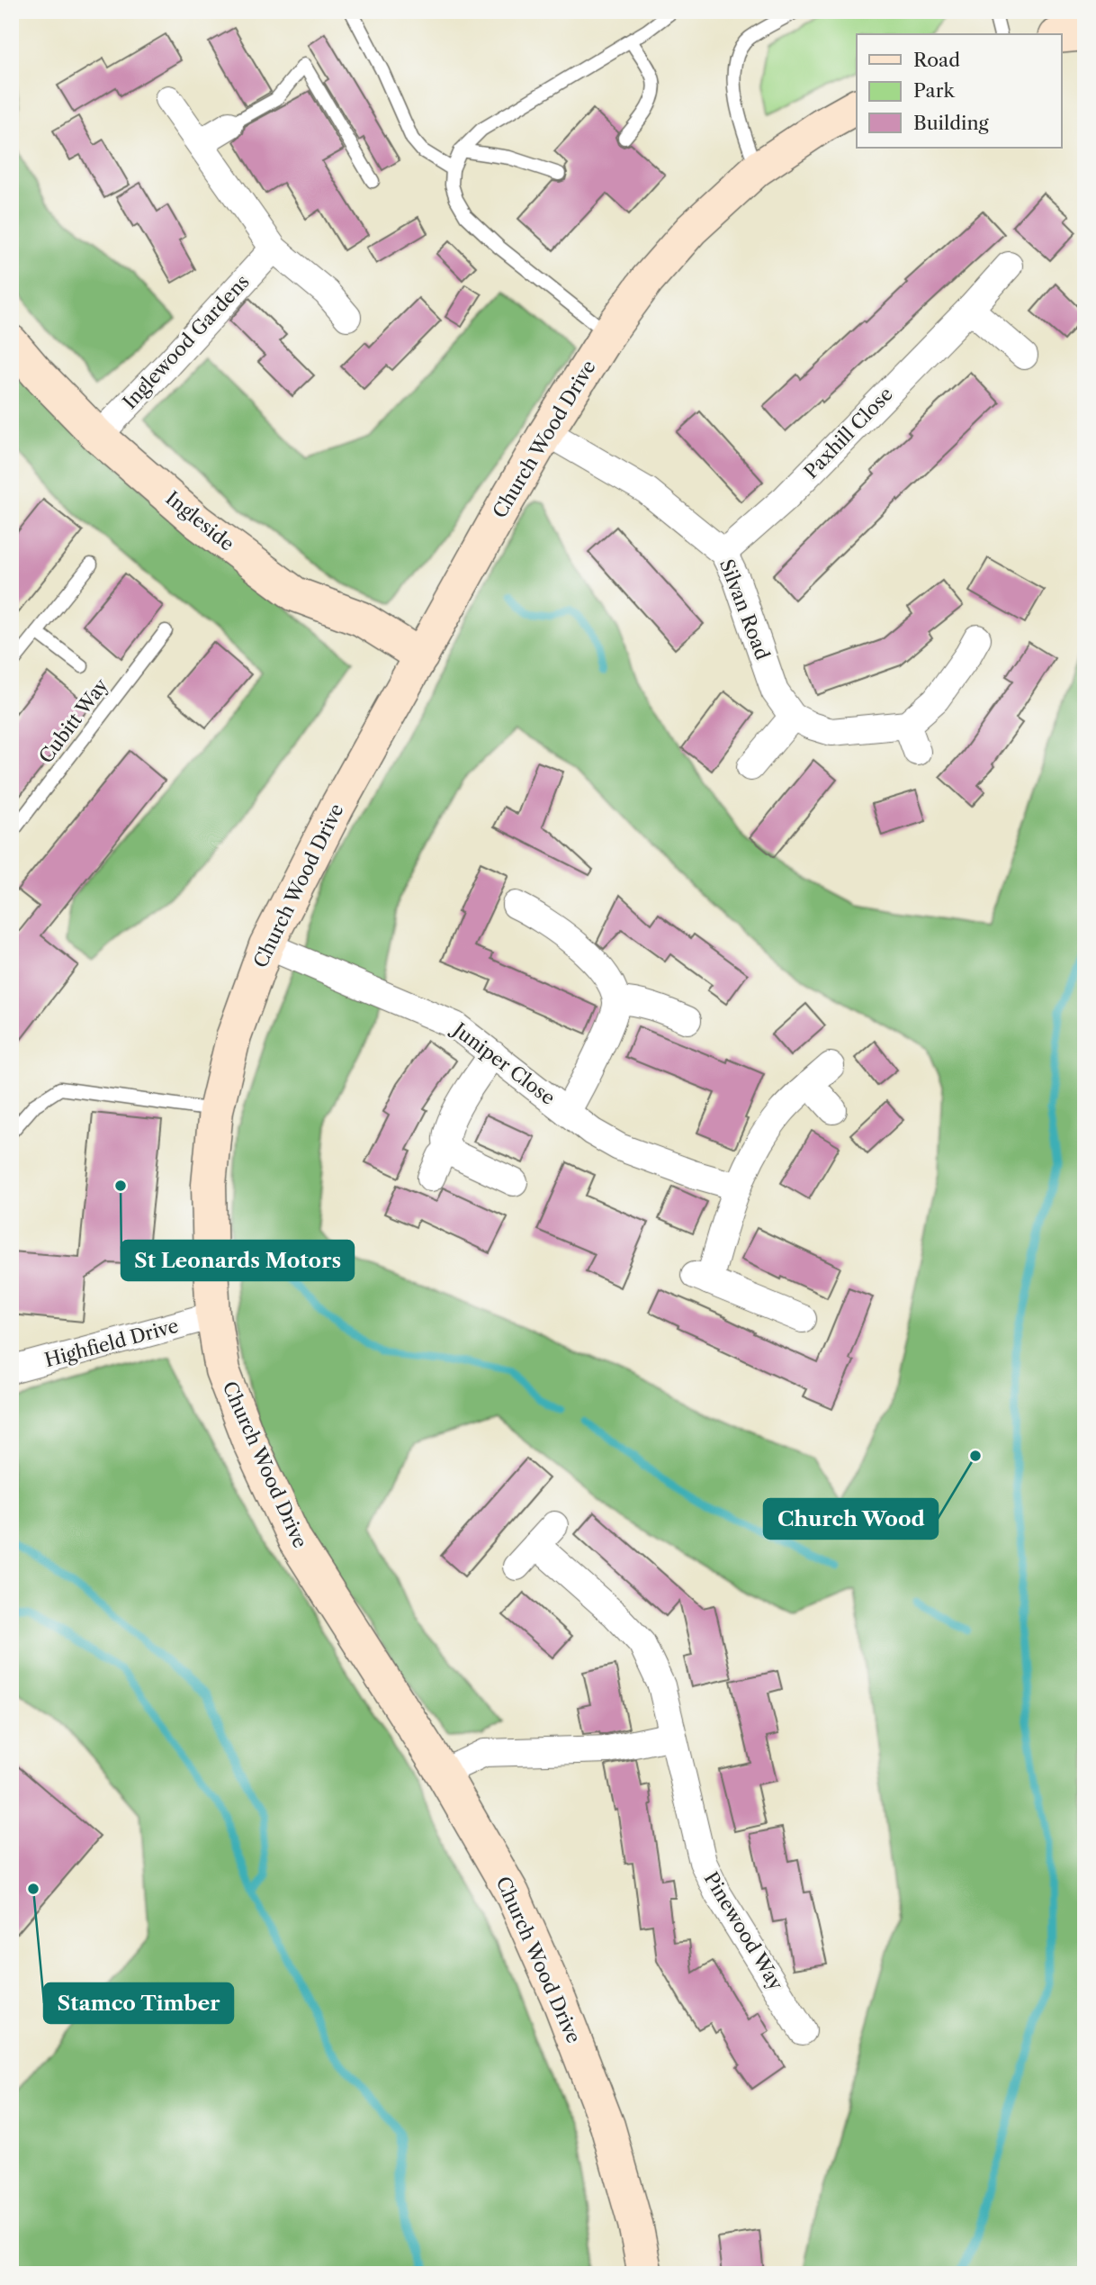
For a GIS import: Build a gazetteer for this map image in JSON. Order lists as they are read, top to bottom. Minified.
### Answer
{"streets":{"street":["Inglewood Gardens","Paxhill Close","Church Wood Drive","Ingleside","Silvan Road","Juniper Close","Highfield Drive","Pinewood Way"],"lane":["Cubitt Way"]},"crossings":[["Inglewood Gardens","Ingleside"],["Paxhill Close","Silvan Road"],["Church Wood Drive","Ingleside"],["Church Wood Drive","Silvan Road"],["Church Wood Drive","Juniper Close"],["Church Wood Drive","Highfield Drive"]],"places":["St Leonards Motors","Church Wood","Stamco Timber"],"legend":["Road","Park","Building"]}
